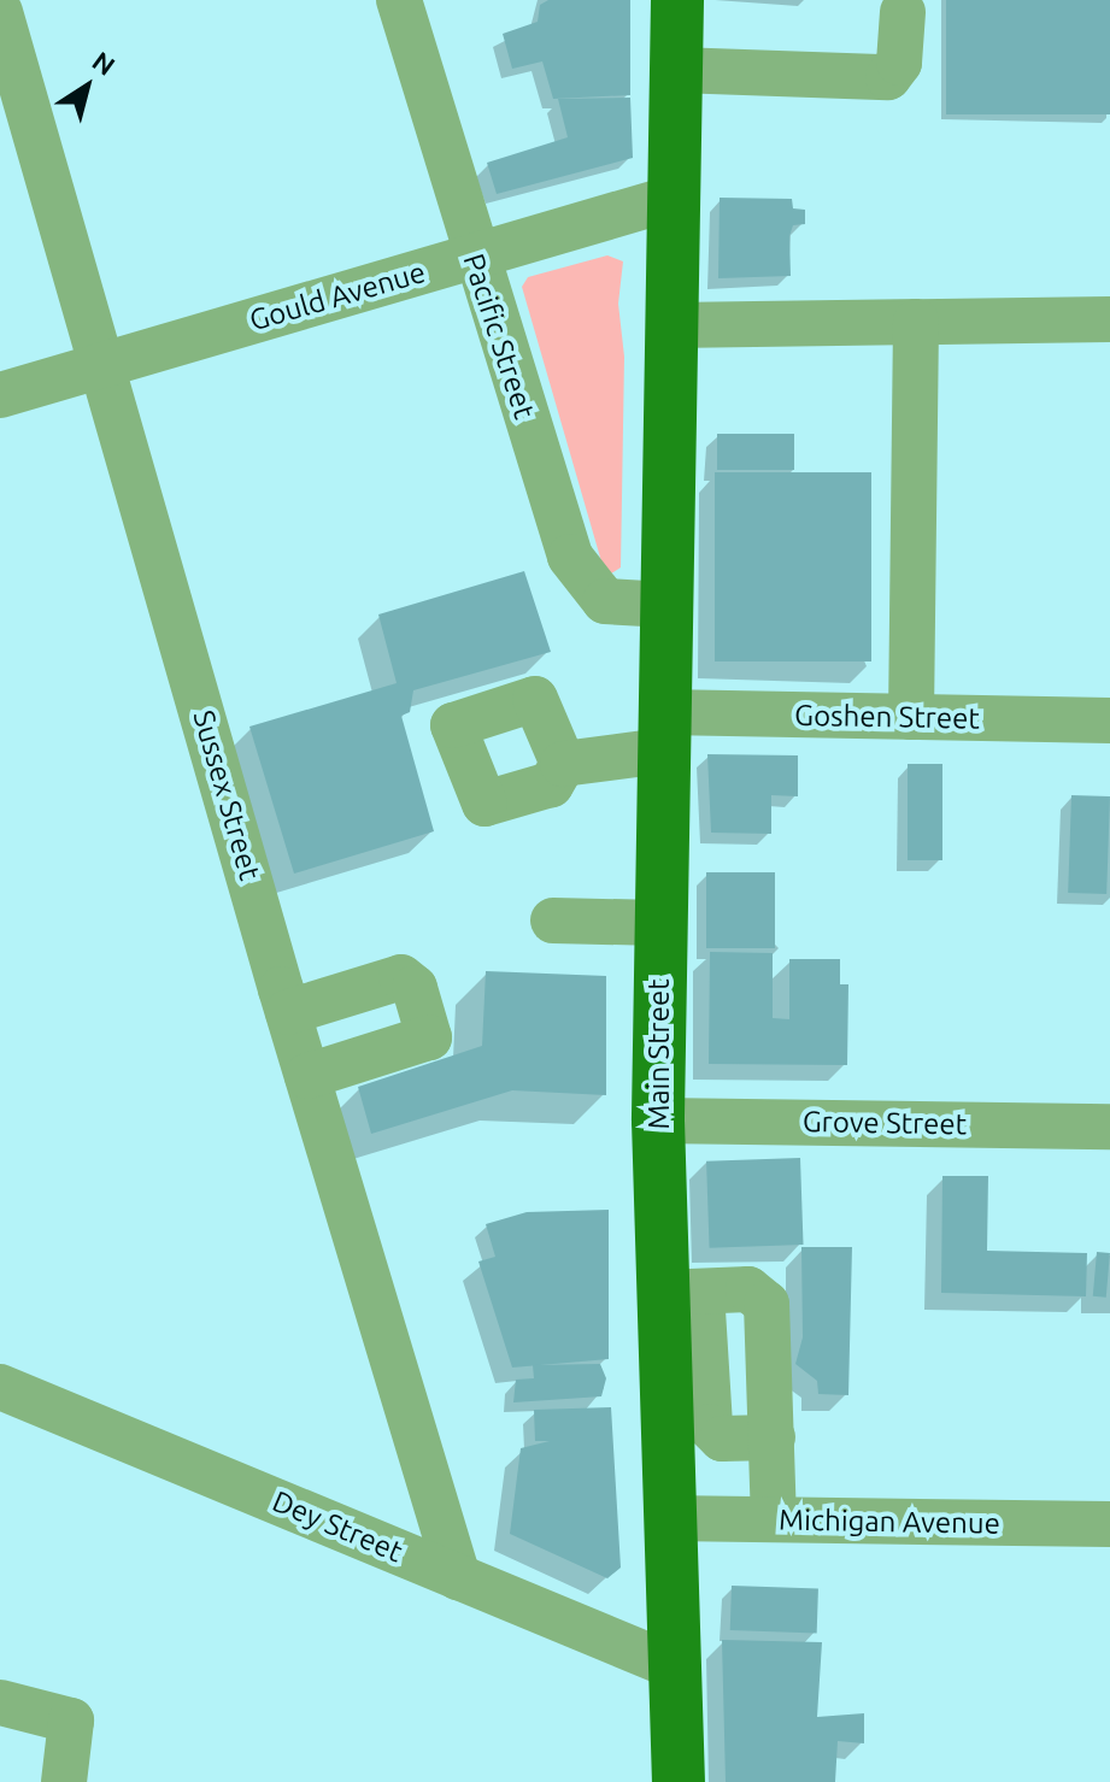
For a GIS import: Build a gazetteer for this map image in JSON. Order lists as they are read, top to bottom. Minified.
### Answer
{"streets":{"main road":["Main Street"],"street":["Gould Avenue","Pacific Street","Goshen Street","Sussex Street","Grove Street","Michigan Avenue","Dey Street"]},"crossings":[["Gould Avenue","Pacific Street"],["Gould Avenue","Sussex Street"],["Gould Avenue","Main Street"],["Pacific Street","Main Street"],["Goshen Street","Main Street"],["Sussex Street","Dey Street"],["Main Street","Grove Street"],["Main Street","Michigan Avenue"],["Main Street","Dey Street"]],"north":"top right"}
